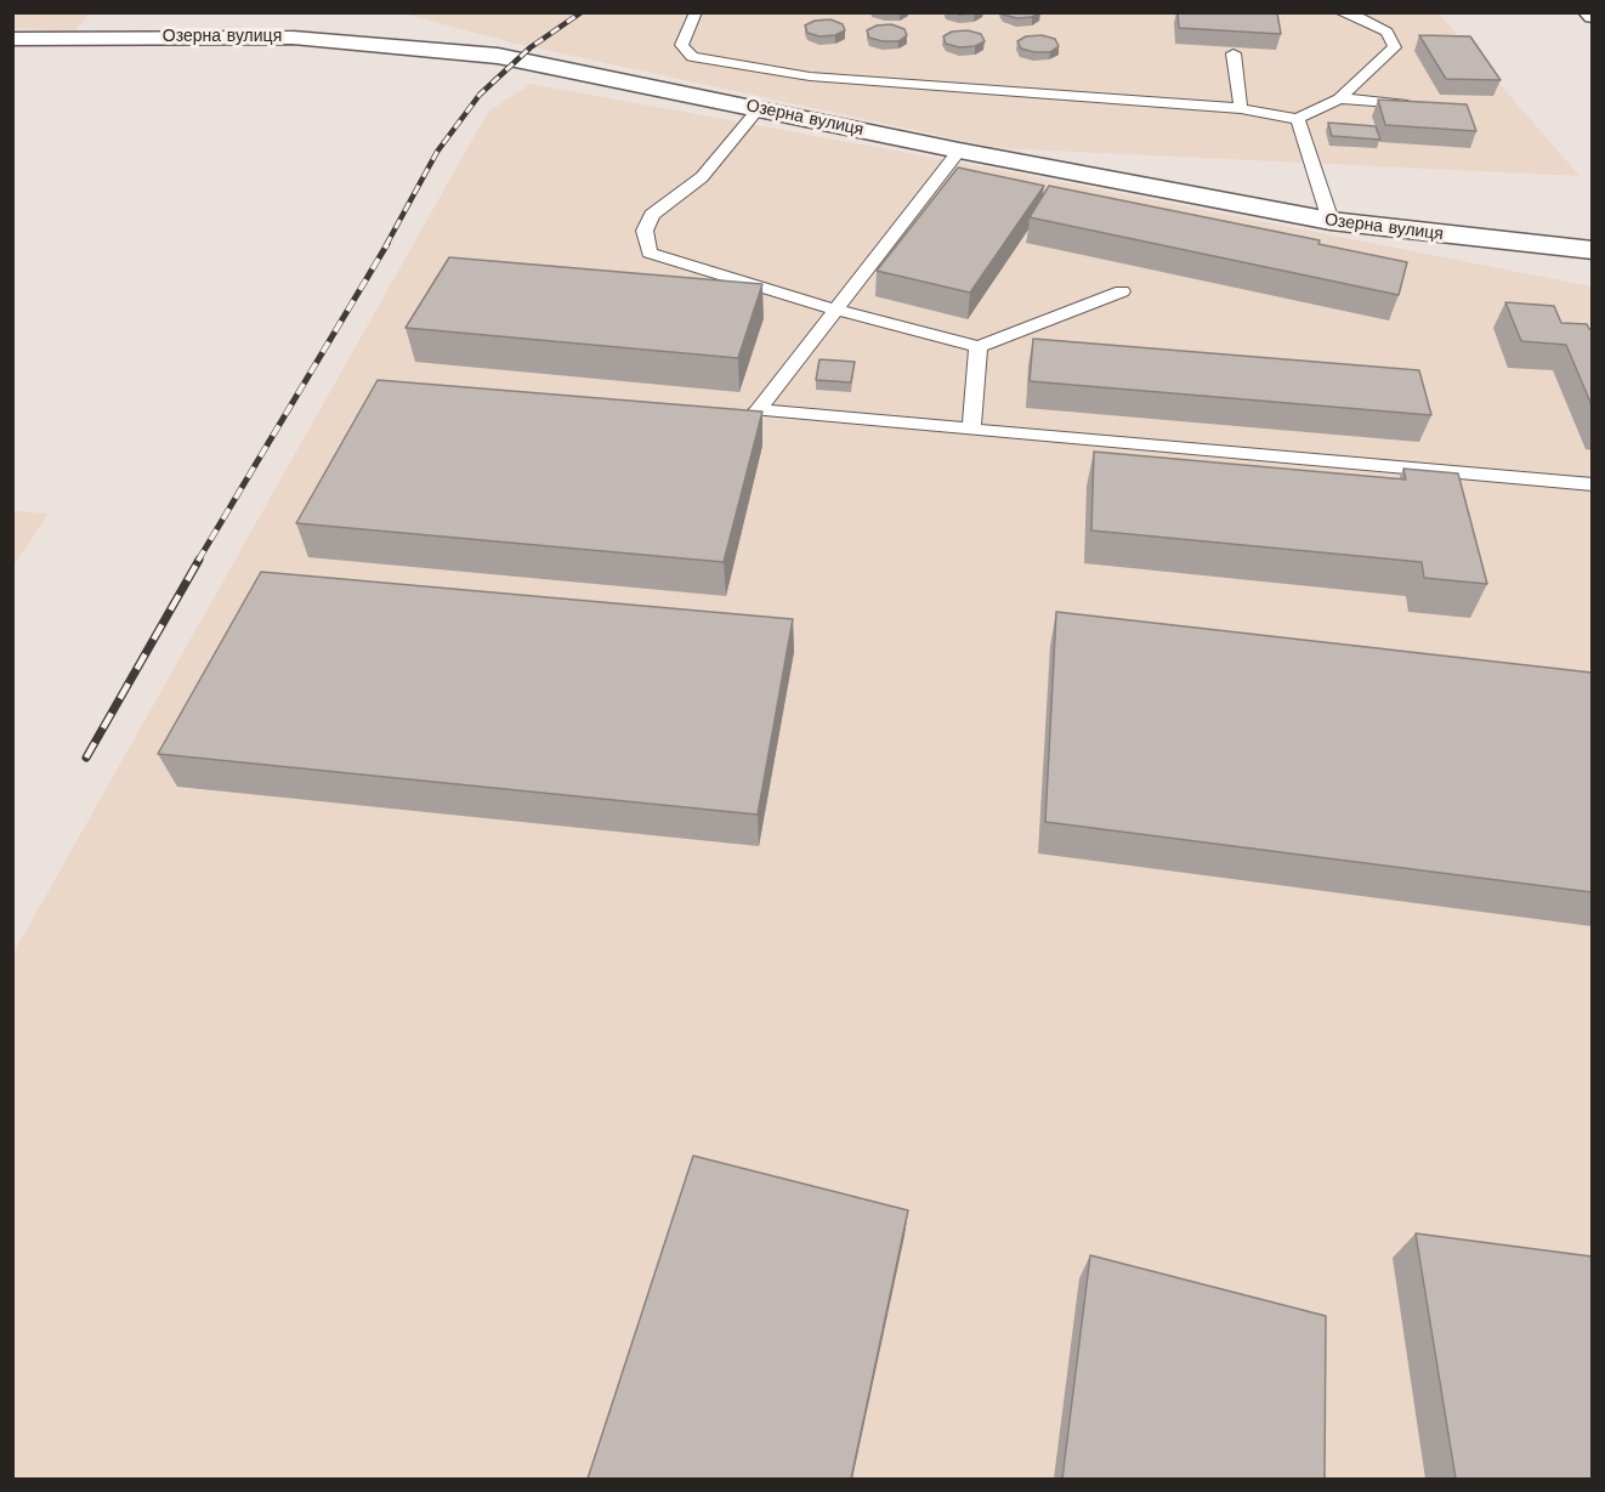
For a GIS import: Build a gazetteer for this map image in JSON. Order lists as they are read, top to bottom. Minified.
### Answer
{"streets":{"street":["Озерна вулиця"]}}
